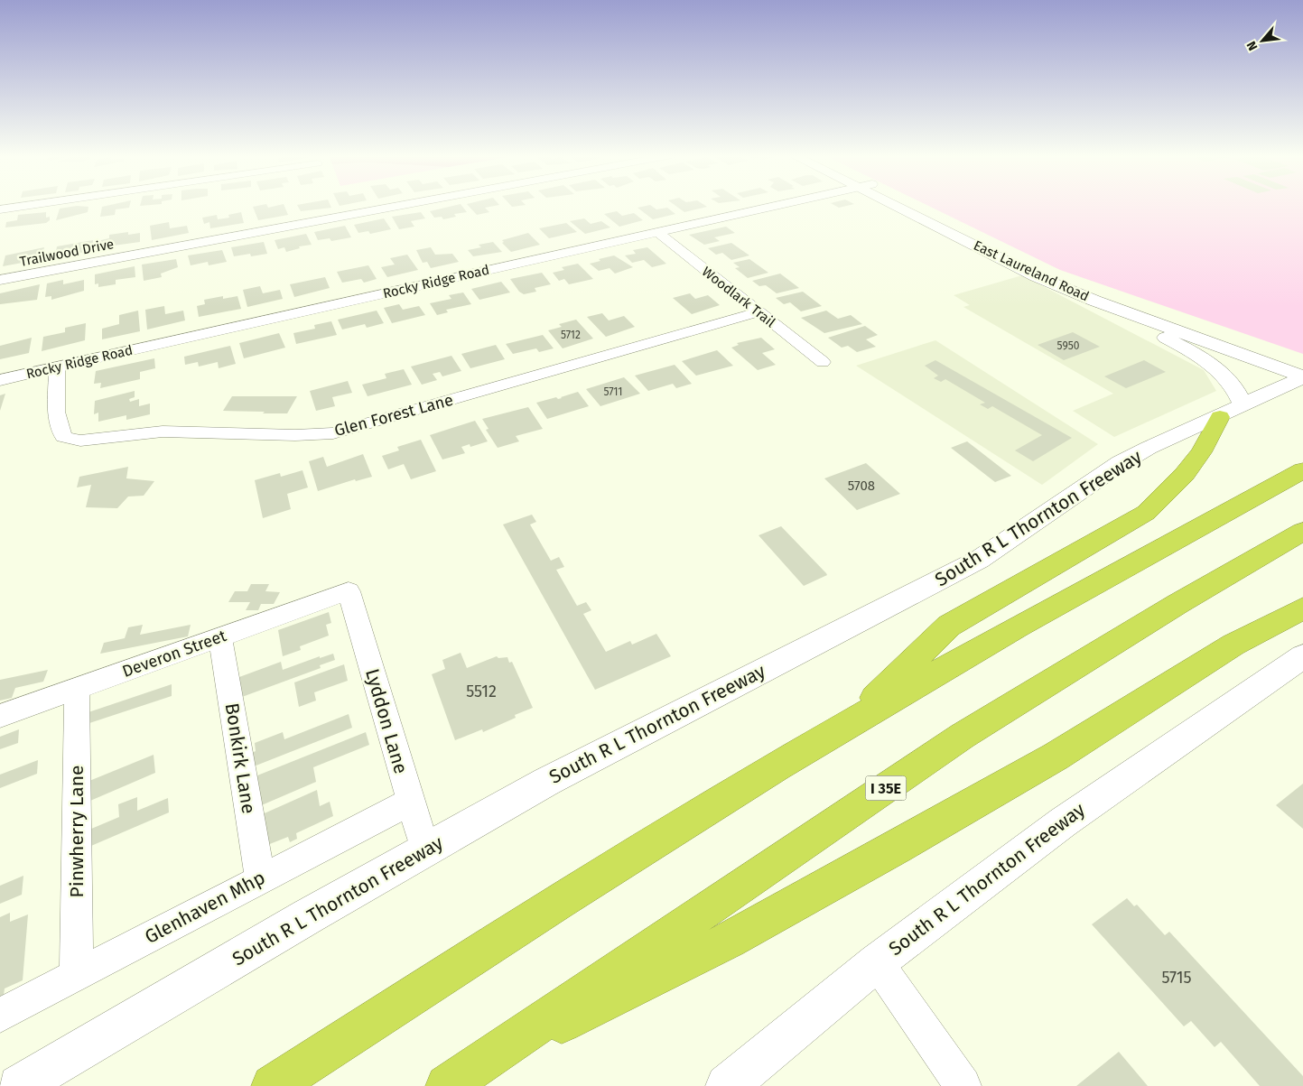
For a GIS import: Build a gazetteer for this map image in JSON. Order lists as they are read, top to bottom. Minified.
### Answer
{"streets":{"highway":["I 35E"],"main road":["East Laureland Road","South R L Thornton Freeway"],"street":["Trailwood Drive","Rocky Ridge Road","Woodlark Trail","Glen Forest Lane","Deveron Street","Lyddon Lane","Bonkirk Lane","Pinwherry Lane","Glenhaven Mhp"]},"crossings":[["East Laureland Road","South R L Thornton Freeway"],["Rocky Ridge Road","Woodlark Trail"],["Rocky Ridge Road","Glen Forest Lane"],["Woodlark Trail","Glen Forest Lane"],["South R L Thornton Freeway","Lyddon Lane"],["Deveron Street","Lyddon Lane"],["Deveron Street","Bonkirk Lane"],["Deveron Street","Pinwherry Lane"],["Lyddon Lane","Glenhaven Mhp"],["Bonkirk Lane","Glenhaven Mhp"],["Pinwherry Lane","Glenhaven Mhp"]],"house_numbers":["5712","5950","5711","5708","5512","5715"],"north":"bottom left"}
